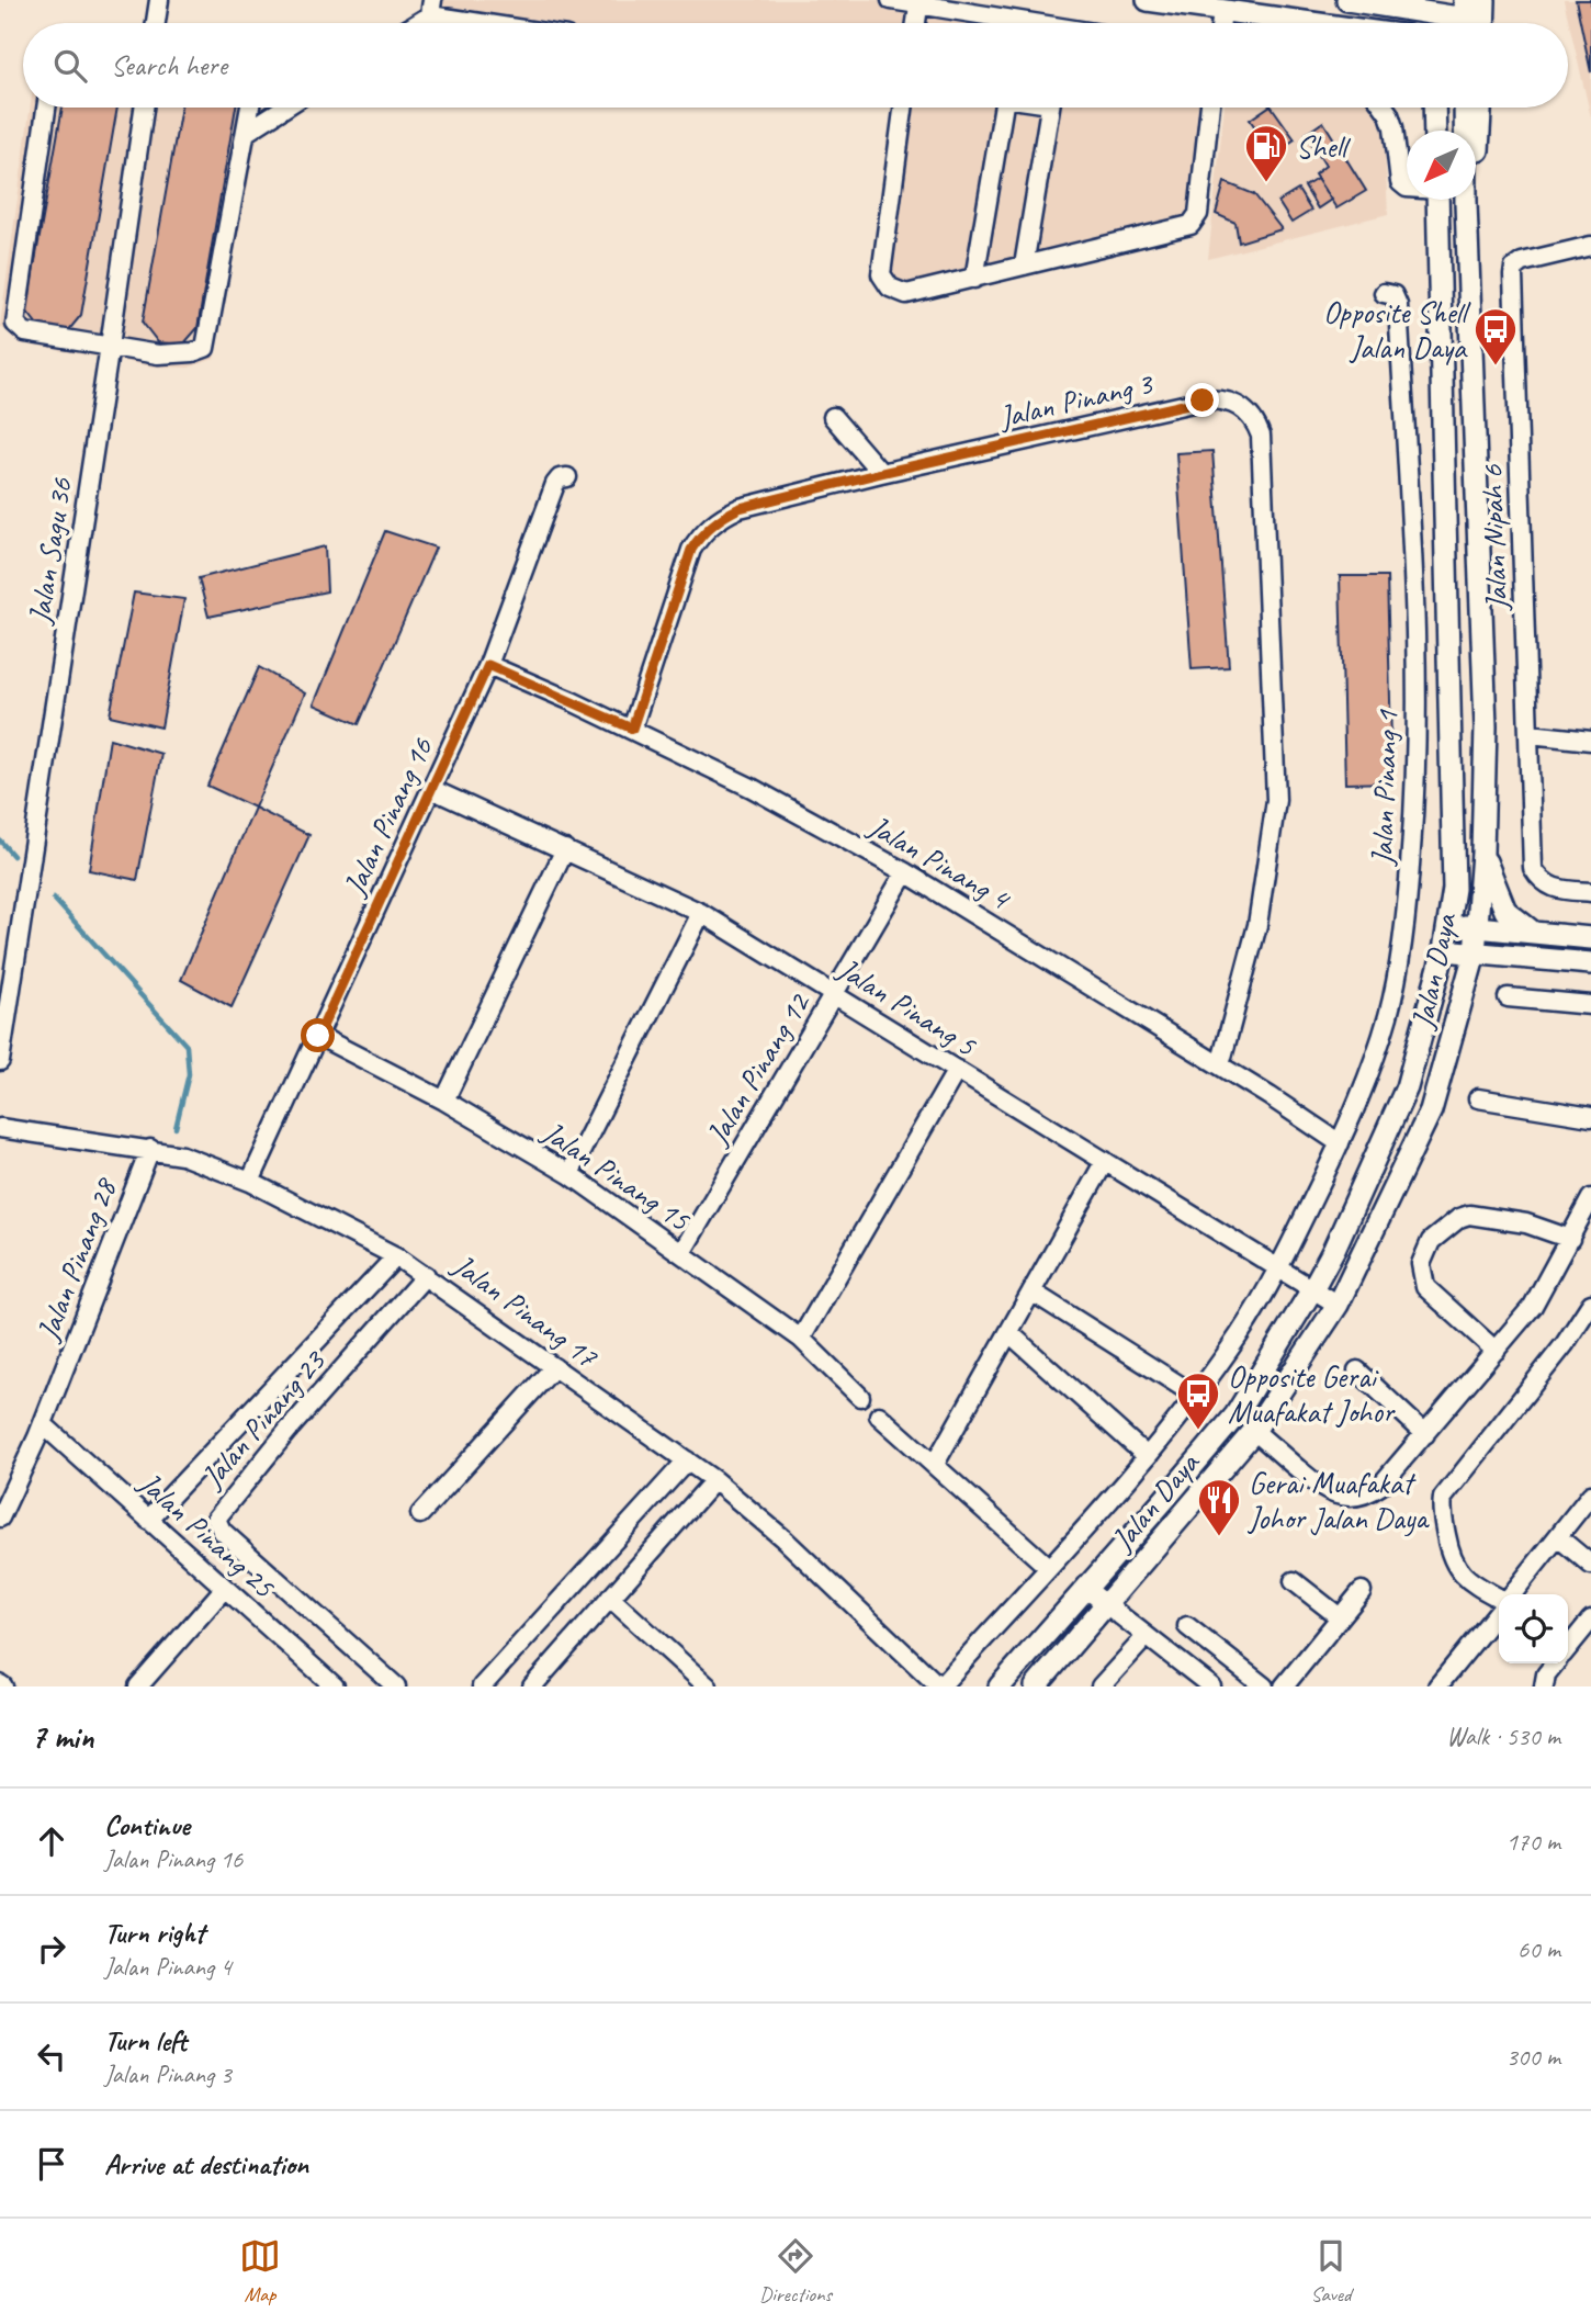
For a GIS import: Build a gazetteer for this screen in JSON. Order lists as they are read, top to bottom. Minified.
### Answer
{"streets":{"main road":["Jalan Daya"],"street":["Jalan Pinang 3","Jalan Nipah 6","Jalan Sagu 36","Jalan Pinang 1","Jalan Pinang 16","Jalan Pinang 4","Jalan Pinang 5","Jalan Pinang 12","Jalan Pinang 15","Jalan Pinang 28","Jalan Pinang 17","Jalan Pinang 23","Jalan Pinang 25"]},"crossings":[["Jalan Pinang 3","Jalan Pinang 4"],["Jalan Pinang 1","Jalan Pinang 4"],["Jalan Pinang 1","Jalan Pinang 5"],["Jalan Pinang 1","Jalan Pinang 17"],["Jalan Pinang 16","Jalan Pinang 4"],["Jalan Pinang 16","Jalan Pinang 5"],["Jalan Pinang 16","Jalan Pinang 15"],["Jalan Pinang 16","Jalan Pinang 17"],["Jalan Pinang 4","Jalan Pinang 12"],["Jalan Daya","Jalan Pinang 5"],["Jalan Pinang 5","Jalan Pinang 12"],["Jalan Pinang 12","Jalan Pinang 15"],["Jalan Pinang 28","Jalan Pinang 17"],["Jalan Pinang 28","Jalan Pinang 25"],["Jalan Pinang 17","Jalan Pinang 23"]],"places":{"fuel station":["Shell"],"bus stop":["Opposite Shell Jalan Daya","Opposite Gerai Muafakat Johor"],"restaurant":["Gerai Muafakat Johor Jalan Daya"]},"north":"bottom left","page":{"search":"Search here","heading":["7 min","Walk · 530 m"],"list":[["Continue","Jalan Pinang 16","170 m"],["Turn right","Jalan Pinang 4","60 m"],["Turn left","Jalan Pinang 3","300 m"],"Arrive at destination"],"nav":["Map","Directions","Saved"]}}
